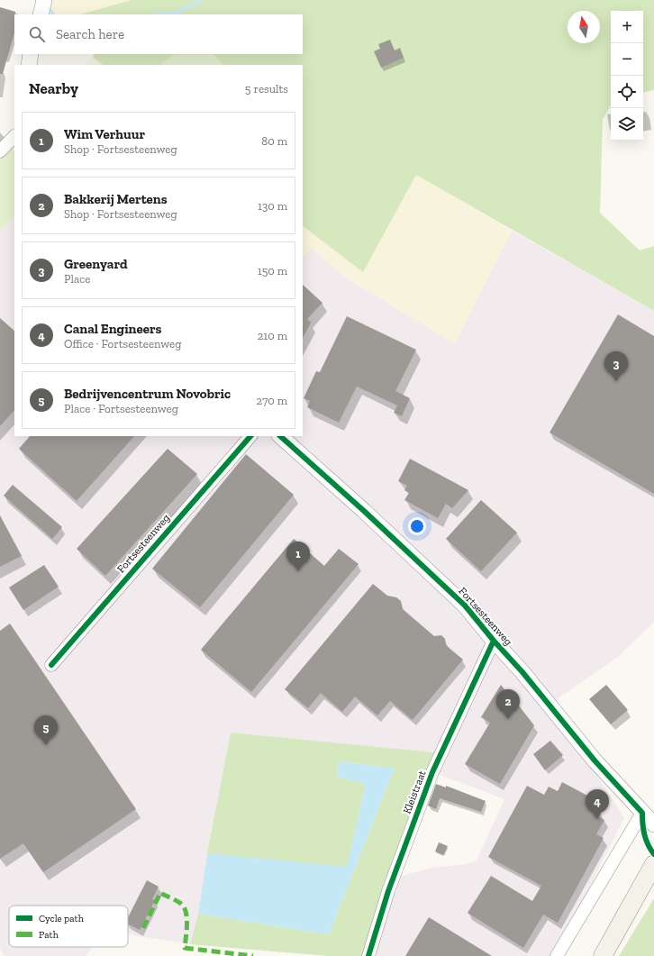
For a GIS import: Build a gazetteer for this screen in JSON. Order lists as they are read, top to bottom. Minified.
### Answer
{"streets":{"street":["Fortsesteenweg","Kleistraat"]},"crossings":[["Fortsesteenweg","Kleistraat"]],"legend":["Cycle path","Path"],"north":"top","page":{"map_buttons":["+","−"],"search":"Search here","heading":["Nearby","5 results"],"list":[{"mark":"1","name":"Wim Verhuur","note":"Shop · Fortsesteenweg","value":"80 m"},{"mark":"2","name":"Bakkerij Mertens","note":"Shop · Fortsesteenweg","value":"130 m"},{"mark":"3","name":"Greenyard","note":"Place","value":"150 m"},{"mark":"4","name":"Canal Engineers","note":"Office · Fortsesteenweg","value":"210 m"},{"mark":"5","name":"Bedrijvencentrum Novobric","note":"Place · Fortsesteenweg","value":"270 m"}],"pins":["3","1","2","5","4"]}}
